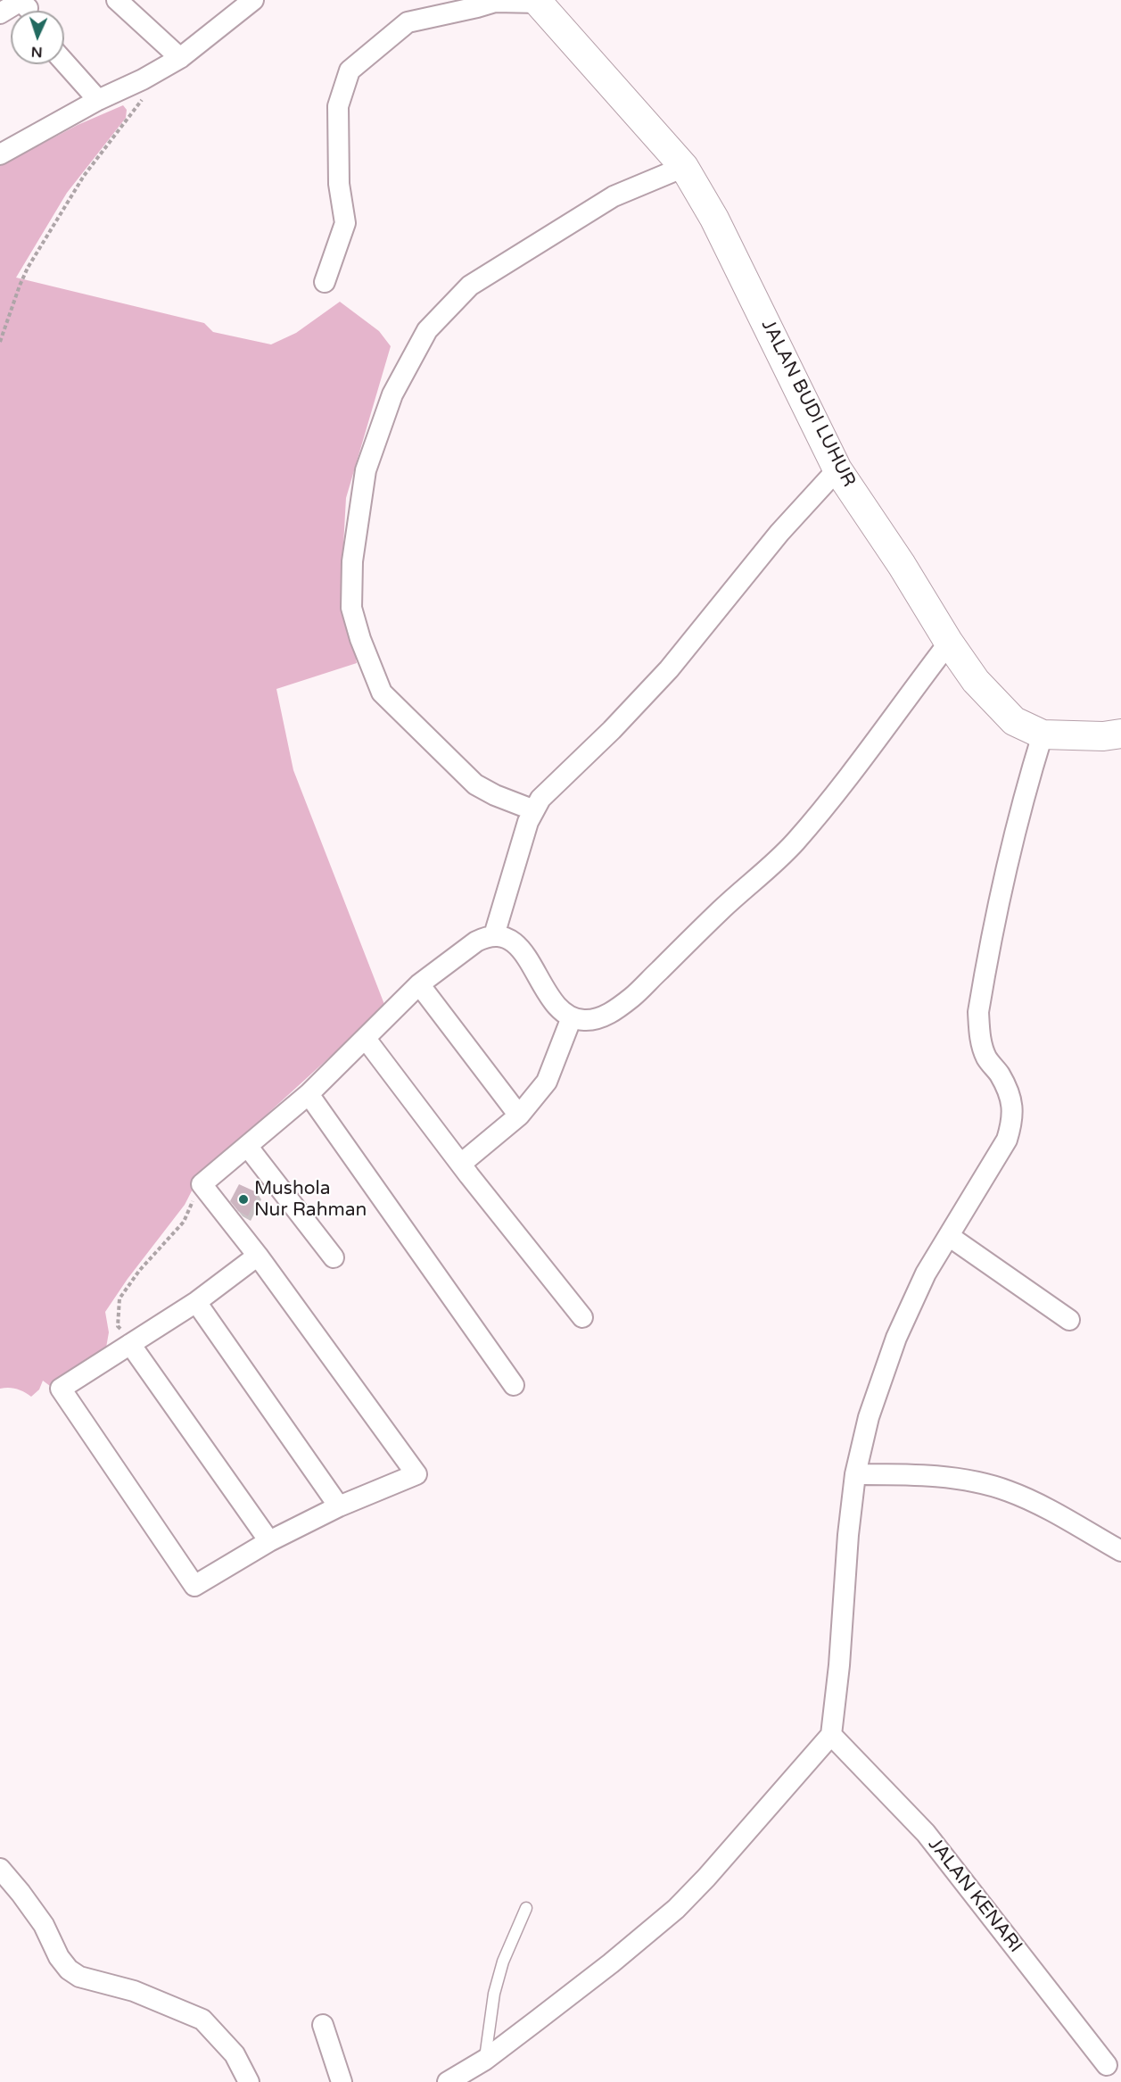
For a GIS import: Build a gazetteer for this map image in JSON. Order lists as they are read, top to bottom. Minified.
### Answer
{"streets":{"main road":["JALAN BUDI LUHUR"],"street":["JALAN KENARI"]},"places":["Mushola Nur Rahman"],"north":"bottom"}
